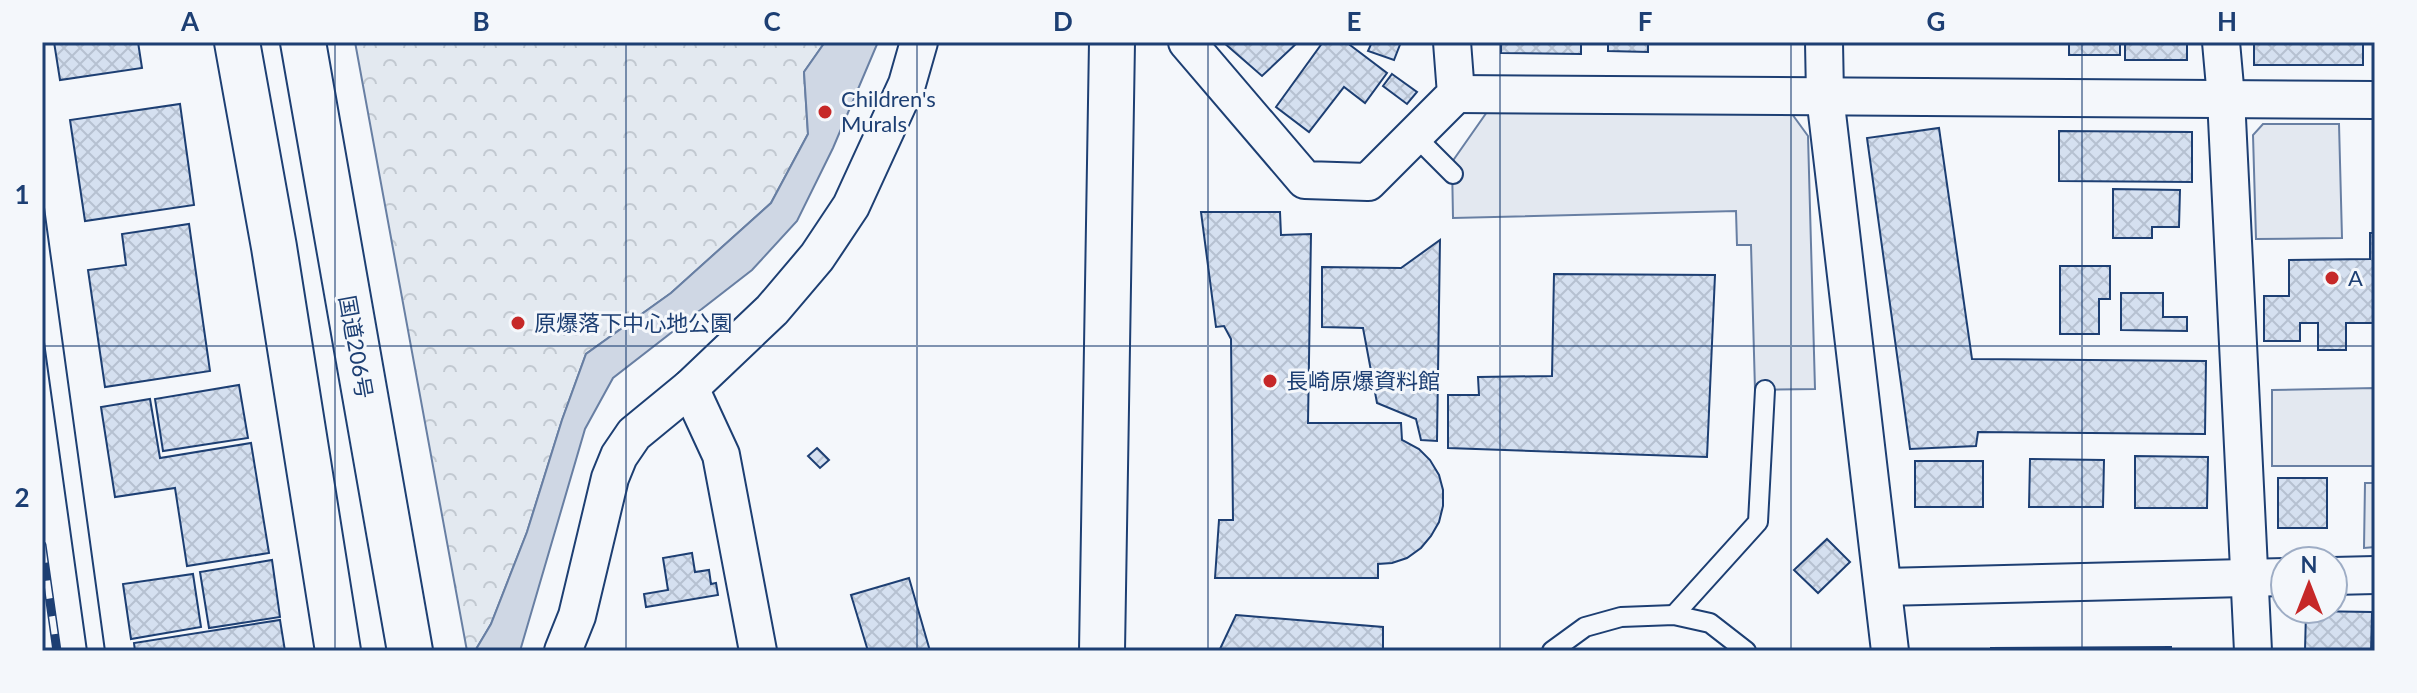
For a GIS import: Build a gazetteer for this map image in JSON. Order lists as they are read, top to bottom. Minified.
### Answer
{"streets":{"main road":["国道206号"]},"places":["Children's Murals","A","原爆落下中心地公園","長崎原爆資料館"],"north":"top","grid":{"columns":["A","B","C","D","E","F","G","H"],"rows":["1","2"]}}
